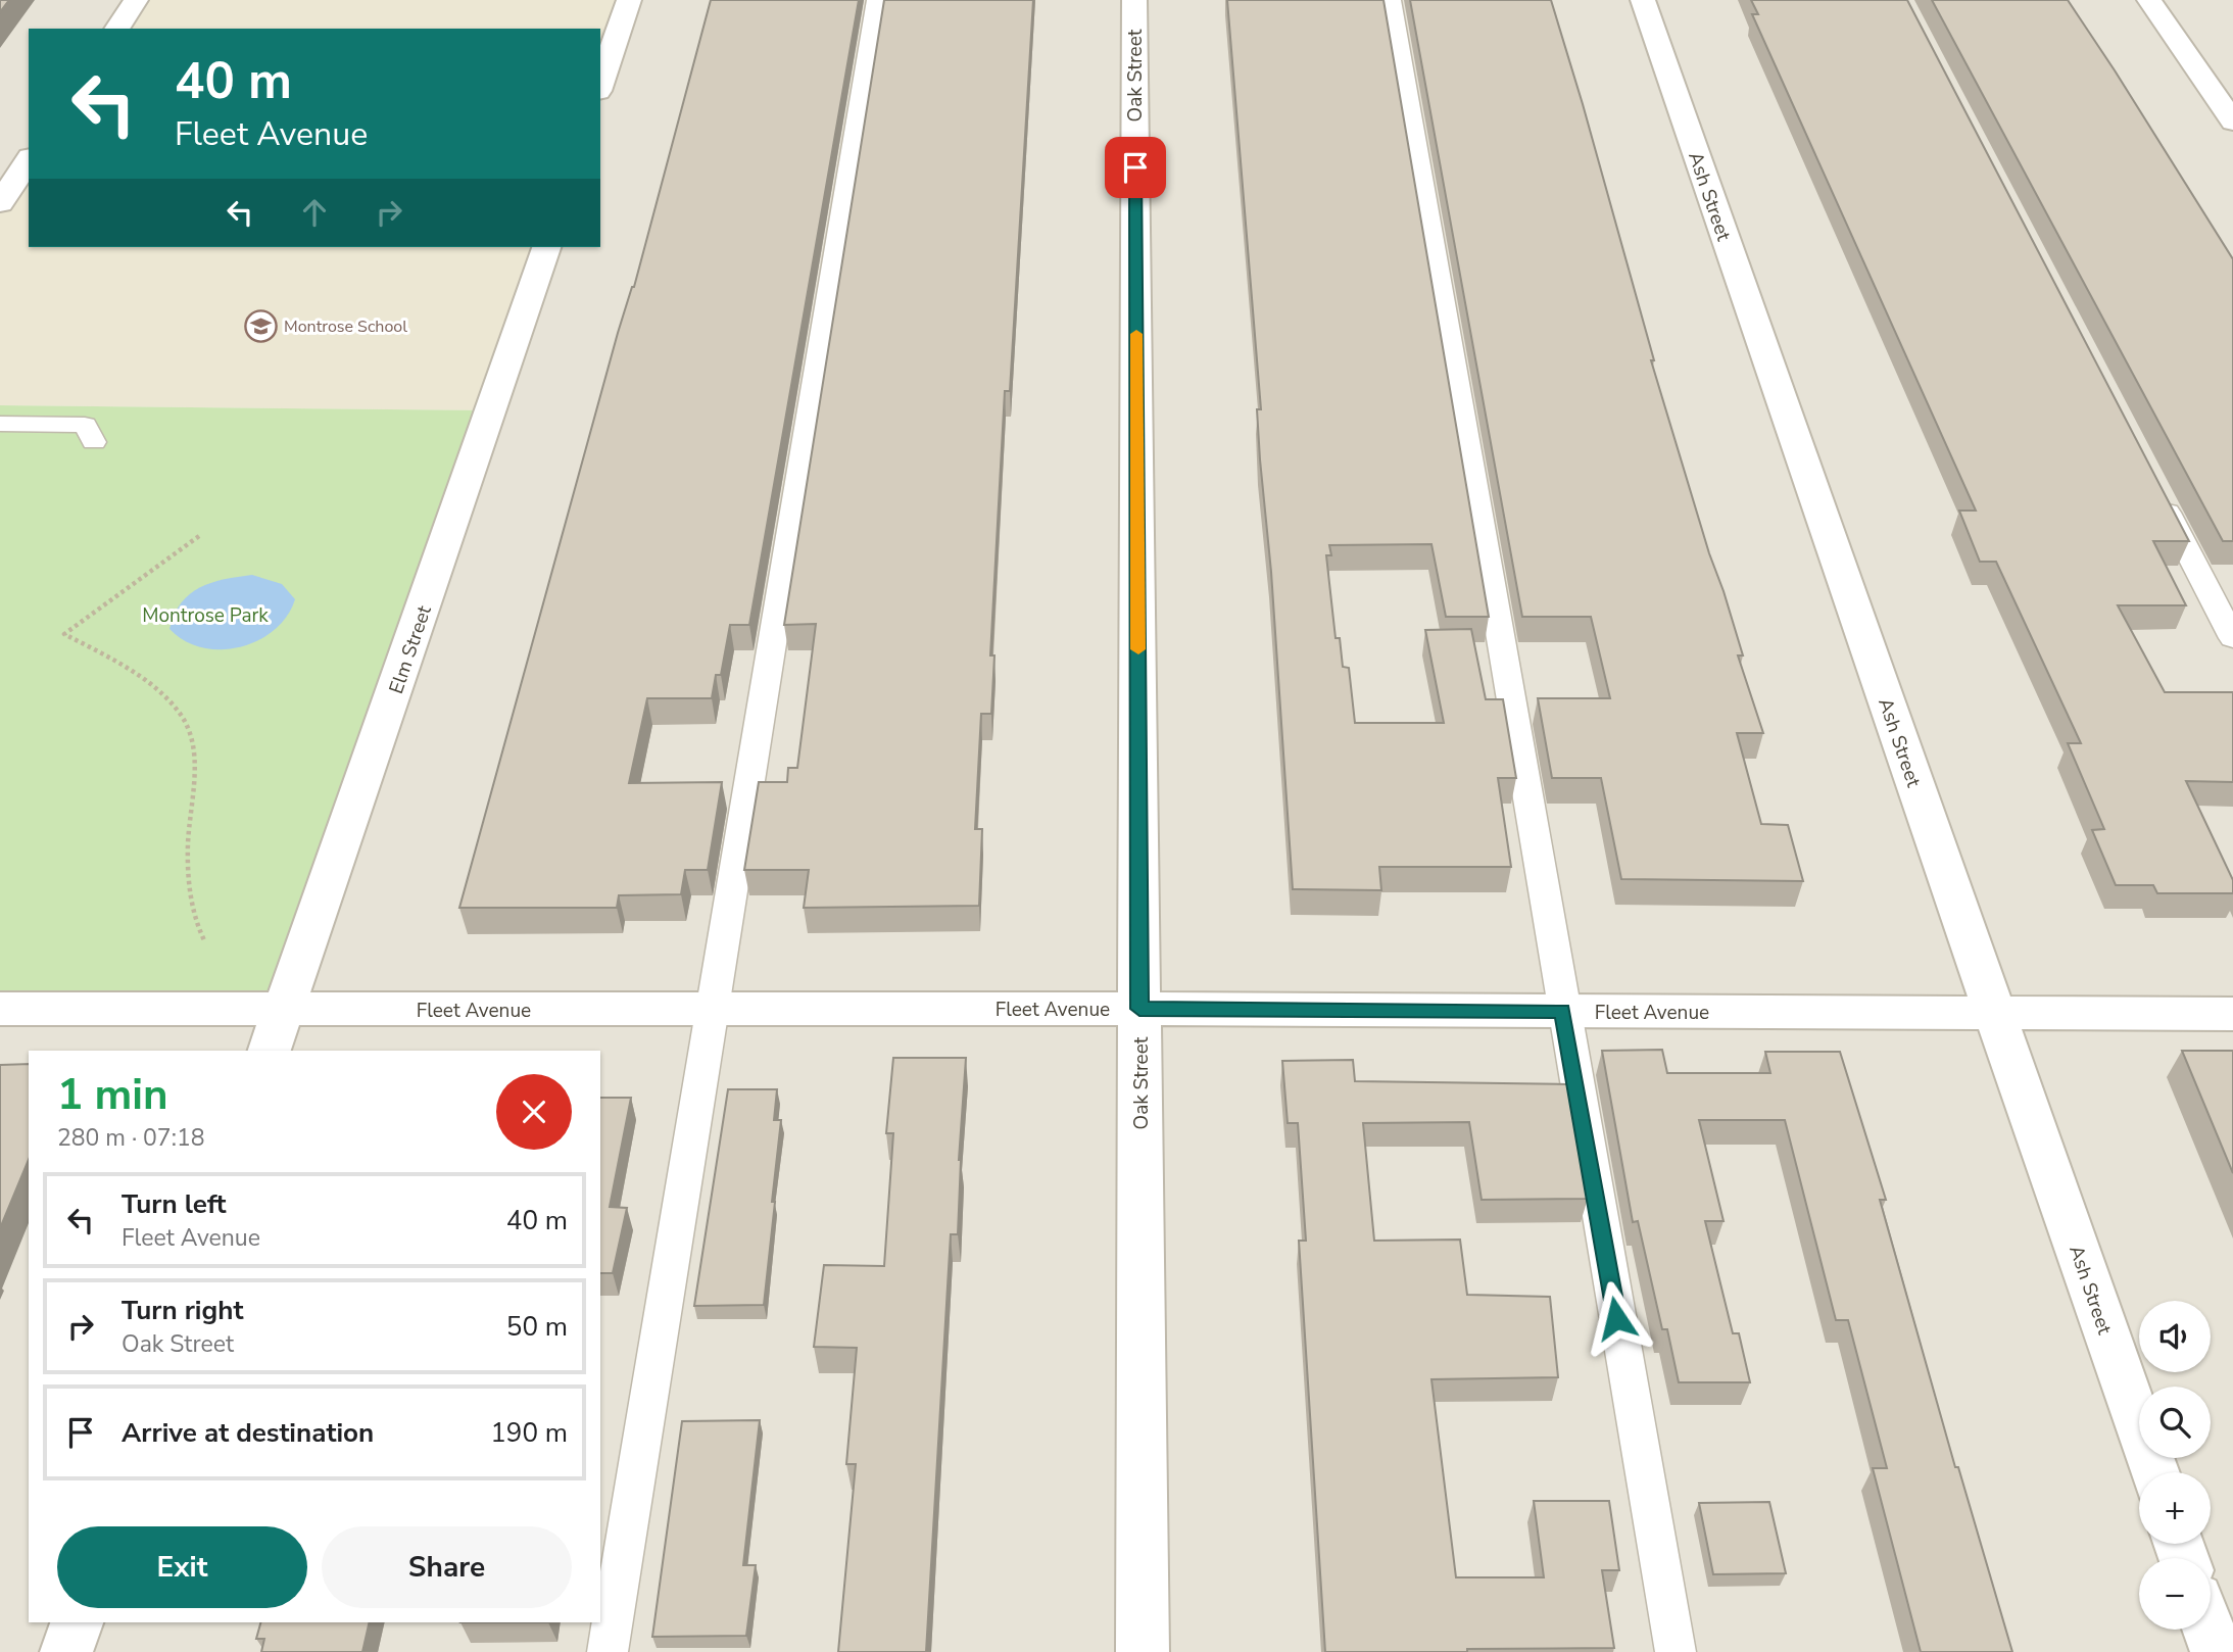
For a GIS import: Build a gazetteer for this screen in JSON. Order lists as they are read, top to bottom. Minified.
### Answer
{"streets":{"street":["Oak Street","Ash Street","Elm Street","Fleet Avenue"]},"crossings":[["Oak Street","Fleet Avenue"],["Ash Street","Fleet Avenue"],["Elm Street","Fleet Avenue"]],"parks":["Montrose Park"],"places":{"school or university":["Montrose School"]},"page":{"turn":["40 m","Fleet Avenue"],"heading":["1 min","280 m · 07:18"],"list":[{"name":"Turn left","note":"Fleet Avenue","value":"40 m"},{"name":"Turn right","note":"Oak Street","value":"50 m"},{"name":"Arrive at destination","value":"190 m"}],"map_buttons":["+","−"],"buttons":["Exit","Share"]}}
